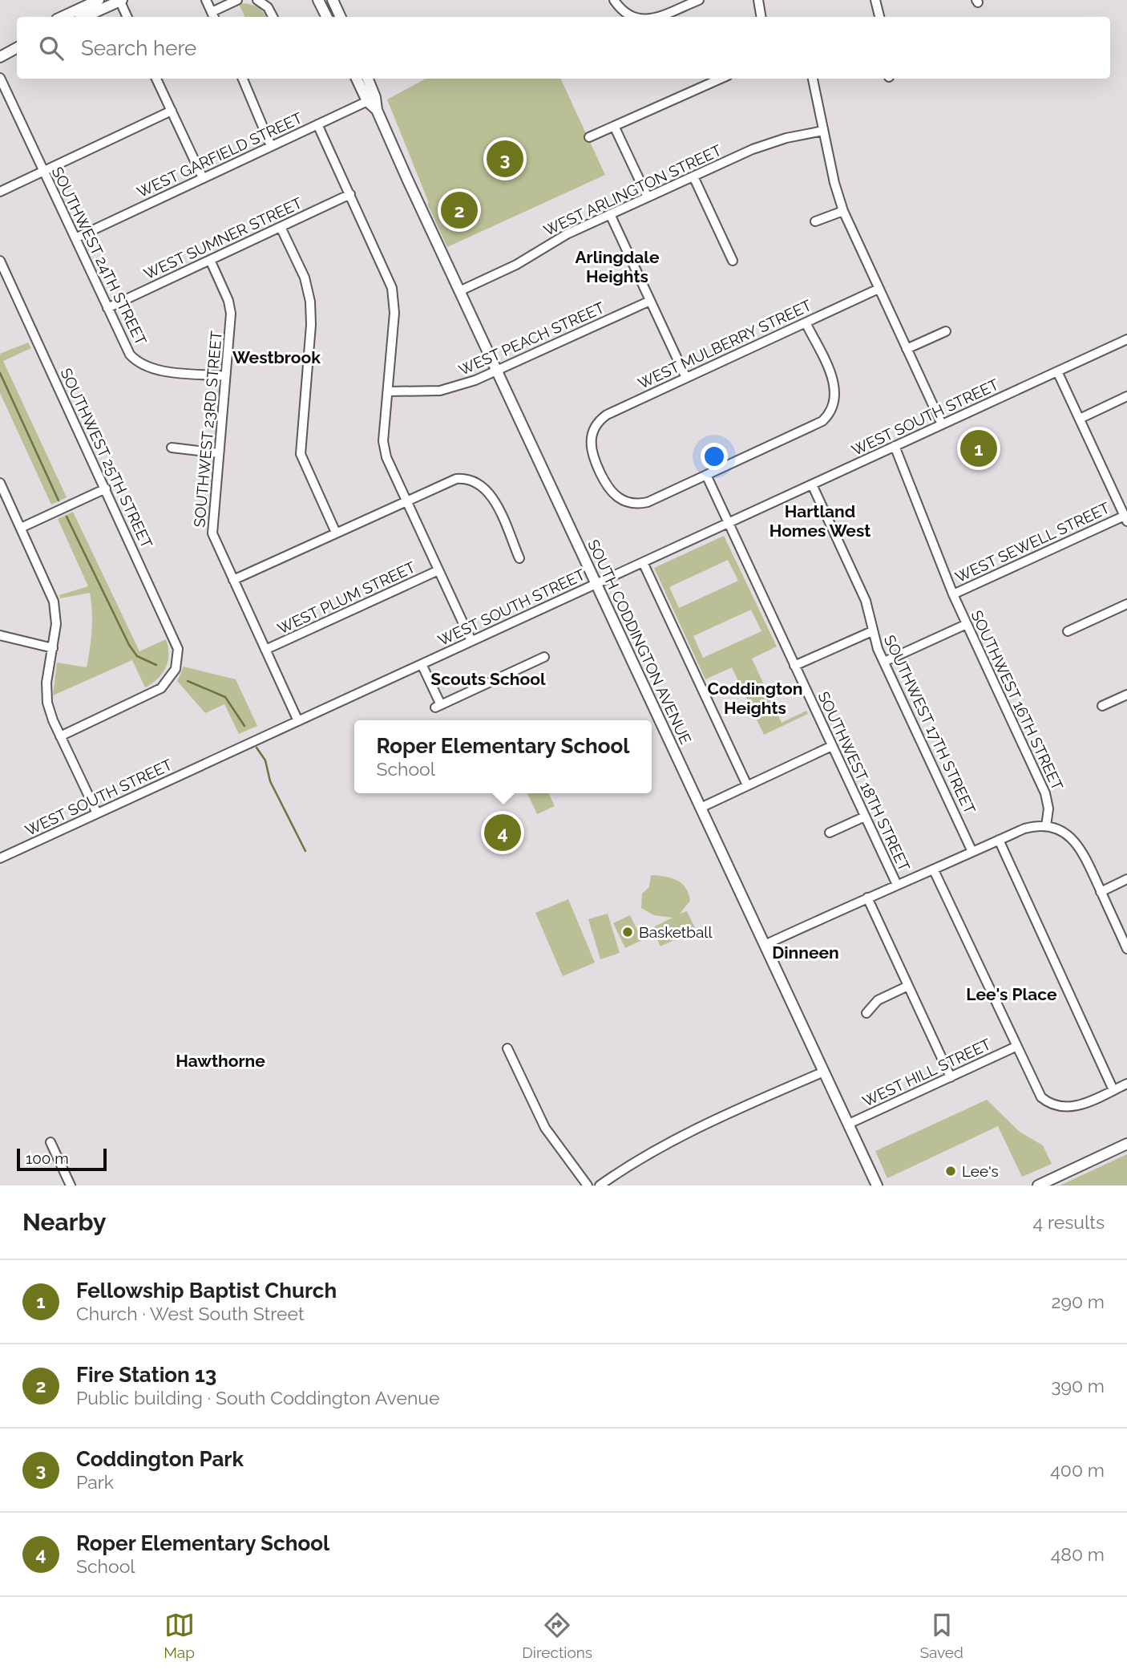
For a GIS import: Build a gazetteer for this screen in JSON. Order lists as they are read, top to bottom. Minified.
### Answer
{"streets":{"main road":["SOUTH CODDINGTON AVENUE"],"street":["WEST GARFIELD STREET","WEST ARLINGTON STREET","WEST SUMNER STREET","SOUTHWEST 24TH STREET","WEST PEACH STREET","WEST MULBERRY STREET","WEST SOUTH STREET","SOUTHWEST 23RD STREET","SOUTHWEST 25TH STREET","WEST SEWELL STREET","WEST PLUM STREET","SOUTHWEST 16TH STREET","SOUTHWEST 17TH STREET","SOUTHWEST 18TH STREET","WEST HILL STREET"]},"crossings":[["WEST GARFIELD STREET","SOUTHWEST 24TH STREET"],["WEST GARFIELD STREET","SOUTH CODDINGTON AVENUE"],["WEST ARLINGTON STREET","SOUTH CODDINGTON AVENUE"],["WEST SUMNER STREET","SOUTHWEST 24TH STREET"],["WEST SUMNER STREET","SOUTHWEST 23RD STREET"],["SOUTHWEST 24TH STREET","SOUTHWEST 23RD STREET"],["WEST PEACH STREET","SOUTH CODDINGTON AVENUE"],["WEST MULBERRY STREET","SOUTHWEST 18TH STREET"],["WEST SOUTH STREET","SOUTHWEST 23RD STREET"],["WEST SOUTH STREET","SOUTH CODDINGTON AVENUE"],["WEST SOUTH STREET","SOUTHWEST 16TH STREET"],["WEST SOUTH STREET","SOUTHWEST 17TH STREET"],["WEST SOUTH STREET","SOUTHWEST 18TH STREET"],["SOUTHWEST 23RD STREET","WEST PLUM STREET"],["WEST SEWELL STREET","SOUTHWEST 16TH STREET"],["SOUTH CODDINGTON AVENUE","WEST HILL STREET"],["SOUTHWEST 18TH STREET","WEST HILL STREET"]],"districts":["Arlingdale Heights","Westbrook","Hartland Homes West","Scouts School","Coddington Heights","Dinneen","Lee's Place","Hawthorne"],"places":["Basketball","Lee's"],"scale_bar":"100 m","page":{"search":"Search here","pins":["3","2","1","4"],"popup":["Roper Elementary School","School"],"scale":"100 m","heading":["Nearby","4 results"],"list":[{"mark":"1","name":"Fellowship Baptist Church","note":"Church · West South Street","value":"290 m"},{"mark":"2","name":"Fire Station 13","note":"Public building · South Coddington Avenue","value":"390 m"},{"mark":"3","name":"Coddington Park","note":"Park","value":"400 m"},{"mark":"4","name":"Roper Elementary School","note":"School","value":"480 m"}],"nav":["Map","Directions","Saved"]}}
